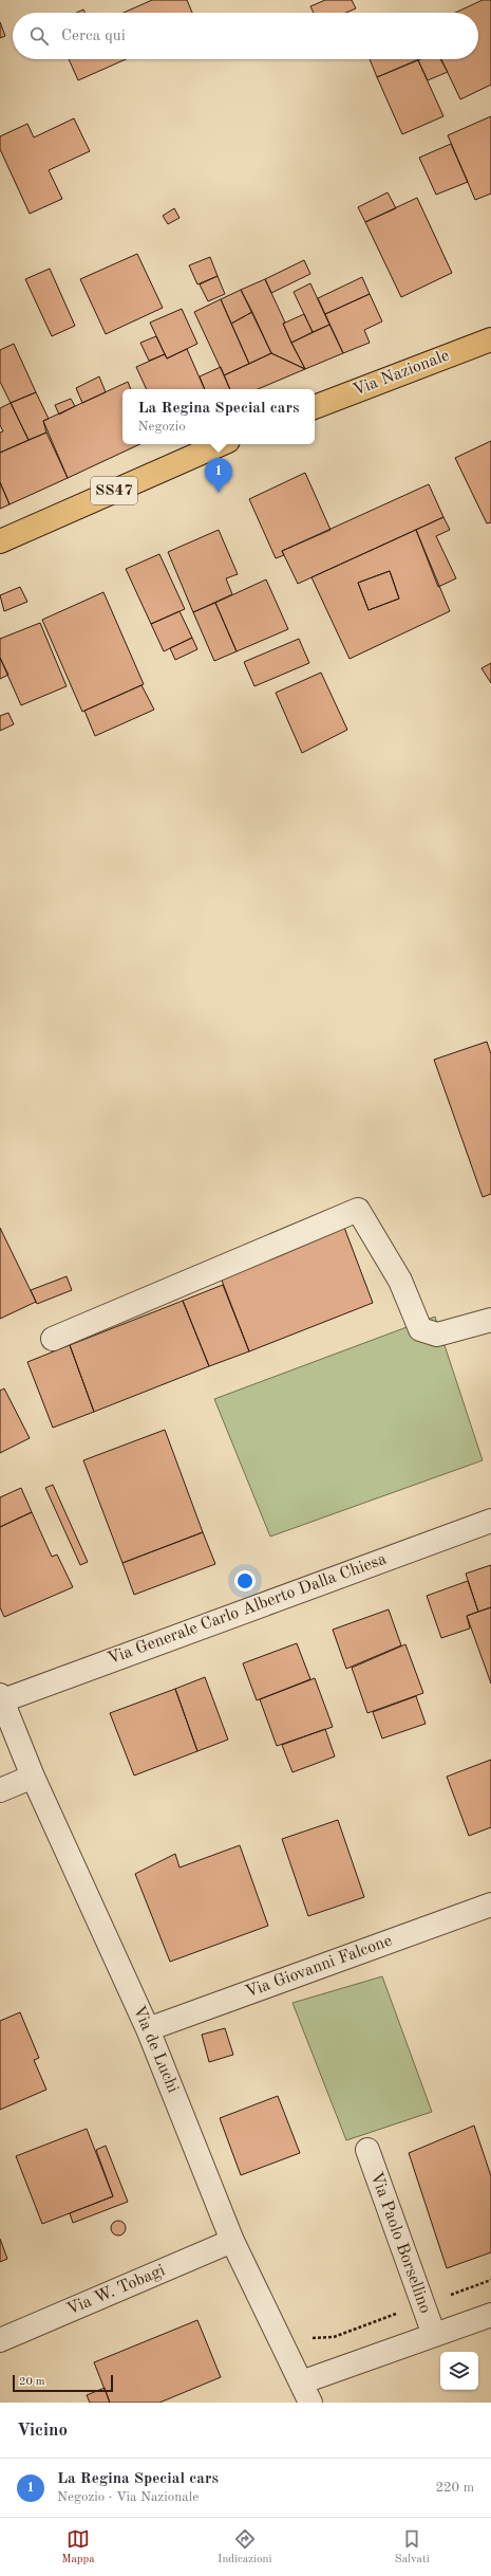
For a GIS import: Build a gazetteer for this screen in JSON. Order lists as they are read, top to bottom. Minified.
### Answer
{"streets":{"main road":["Via Nazionale","SS47"],"street":["Via Generale Carlo Alberto Dalla Chiesa","Via Giovanni Falcone","Via de Luchi","Via Paolo Borsellino","Via W. Tobagi"]},"crossings":[["Via Generale Carlo Alberto Dalla Chiesa","Via de Luchi"],["Via Giovanni Falcone","Via de Luchi"],["Via de Luchi","Via Paolo Borsellino"],["Via de Luchi","Via W. Tobagi"]],"scale_bar":"20 m","page":{"search":"Cerca qui","popup":["La Regina Special cars","Negozio"],"pins":"1","scale":"20 m","heading":"Vicino","list":[{"mark":"1","name":"La Regina Special cars","note":"Negozio · Via Nazionale","value":"220 m"}],"nav":["Mappa","Indicazioni","Salvati"]}}
